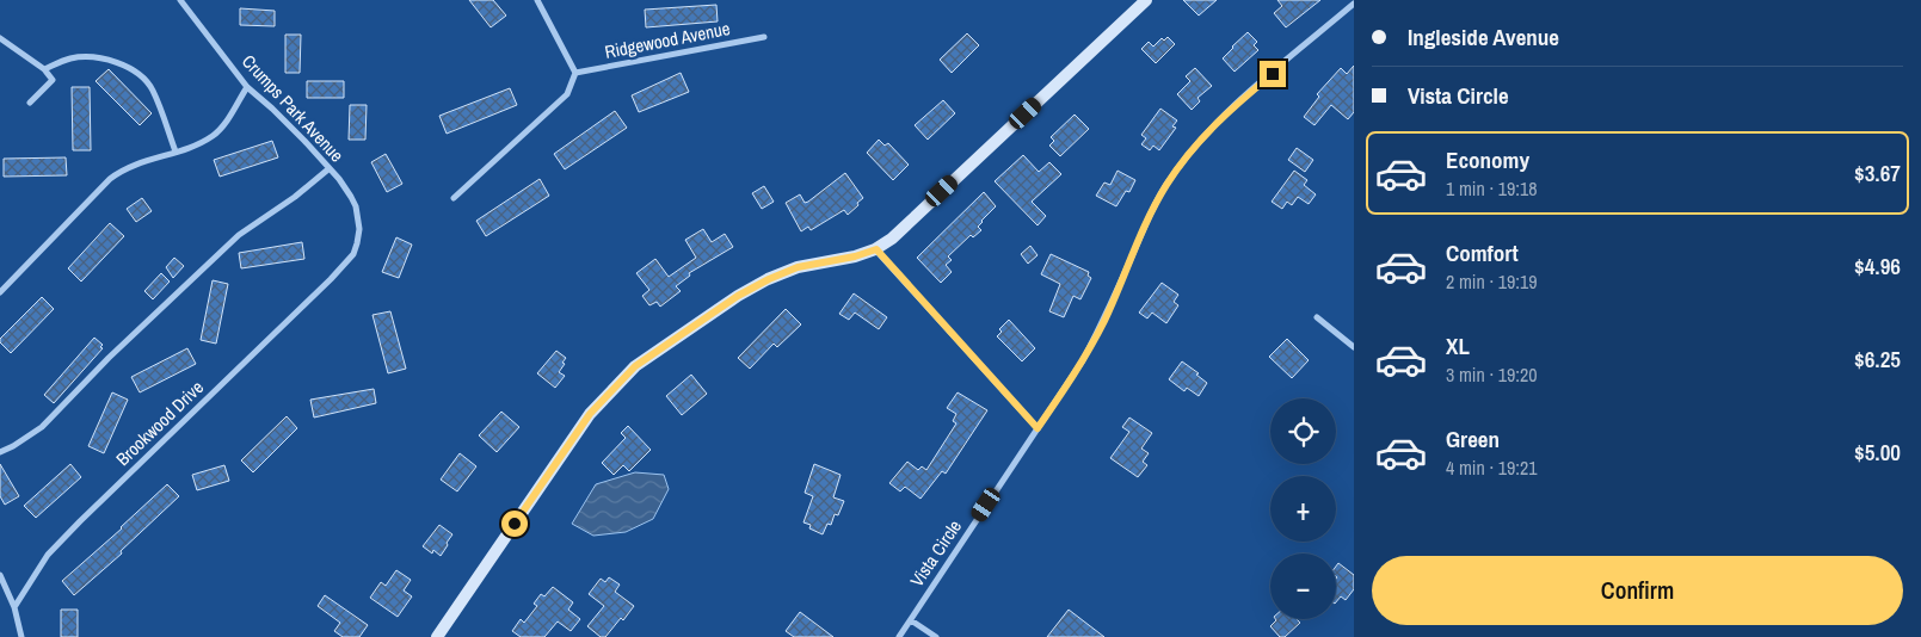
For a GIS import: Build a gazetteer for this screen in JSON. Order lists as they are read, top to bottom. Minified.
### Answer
{"streets":{"street":["Ridgewood Avenue","Crumps Park Avenue","Brookwood Drive","Vista Circle"]},"crossings":[["Crumps Park Avenue","Brookwood Drive"]],"page":{"banner":["Ingleside Avenue","Vista Circle"],"list":[{"name":"Economy","note":"1 min · 19:18","value":"$3.67"},{"name":"Comfort","note":"2 min · 19:19","value":"$4.96"},{"name":"XL","note":"3 min · 19:20","value":"$6.25"},{"name":"Green","note":"4 min · 19:21","value":"$5.00"}],"map_buttons":["+","−"],"buttons":"Confirm"}}
